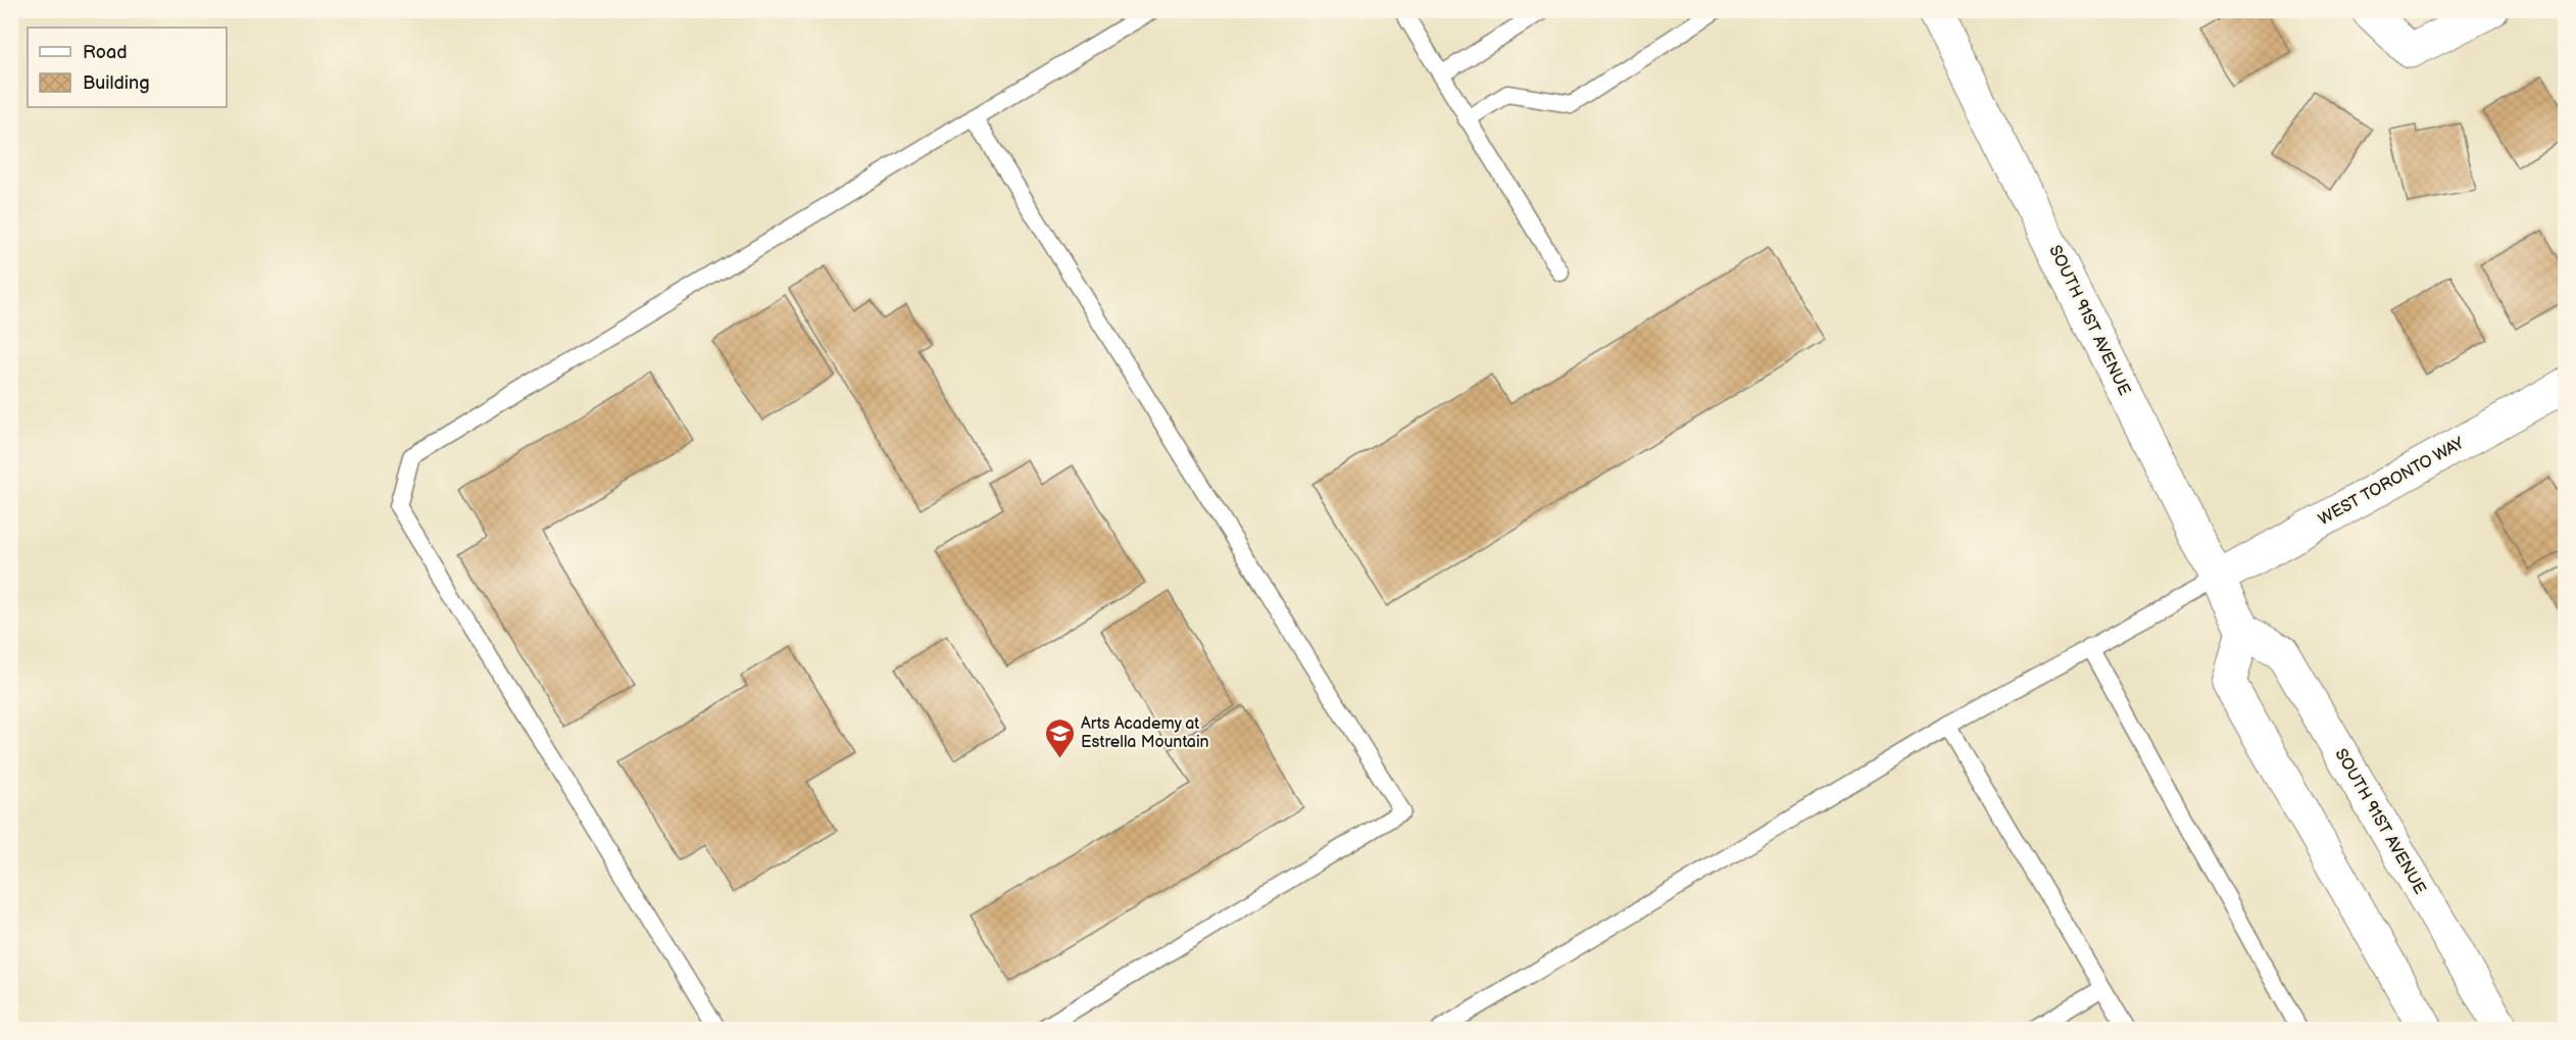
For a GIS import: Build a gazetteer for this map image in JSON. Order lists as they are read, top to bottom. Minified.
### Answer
{"streets":{"main road":["SOUTH 91ST AVENUE","WEST TORONTO WAY"]},"crossings":[["SOUTH 91ST AVENUE","WEST TORONTO WAY"]],"places":{"school or university":["Arts Academy at Estrella Mountain"]},"legend":["Road","Building"]}
